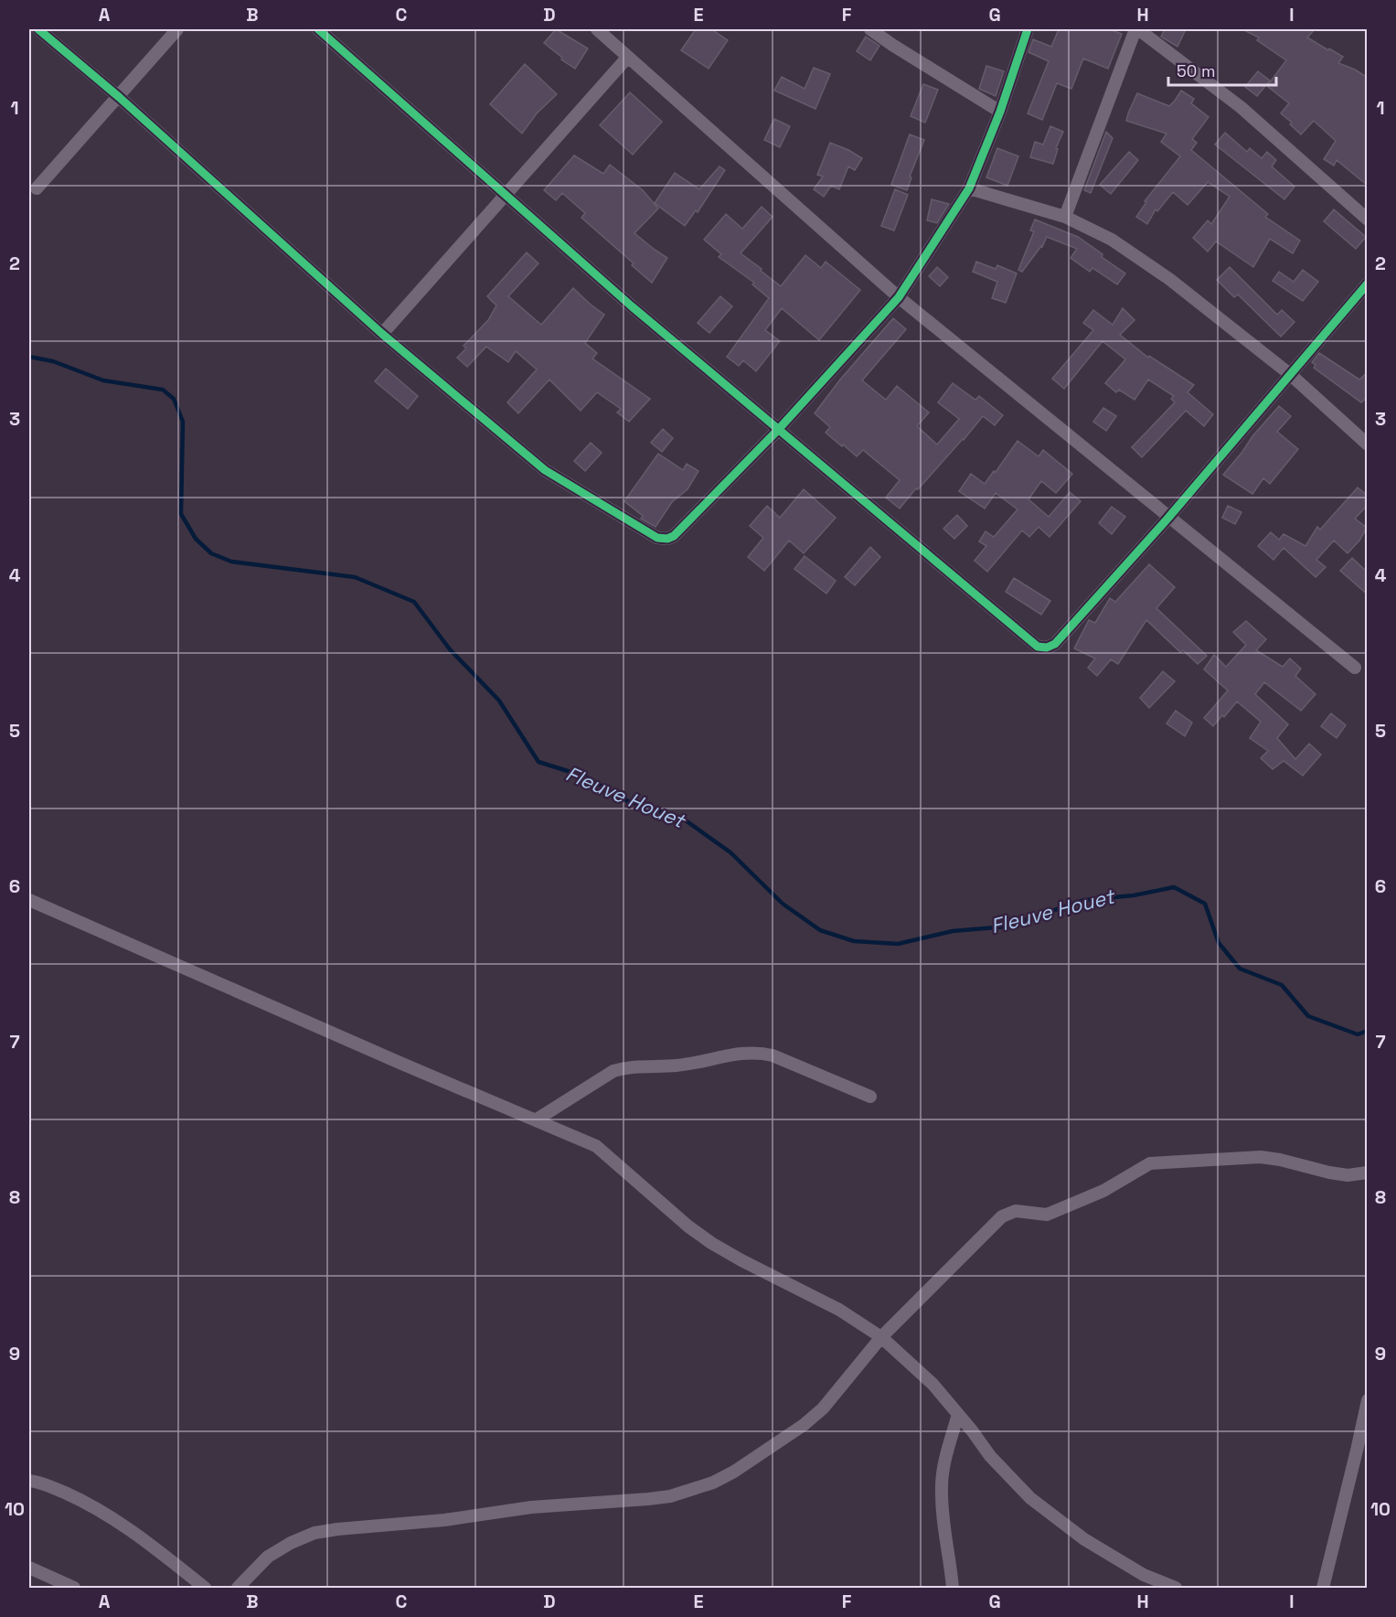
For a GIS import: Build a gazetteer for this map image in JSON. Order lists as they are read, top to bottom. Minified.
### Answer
{"water":["Fleuve Houet"],"scale_bar":"50 m","grid":{"columns":["A","B","C","D","E","F","G","H","I"],"rows":["1","2","3","4","5","6","7","8","9","10"]}}
